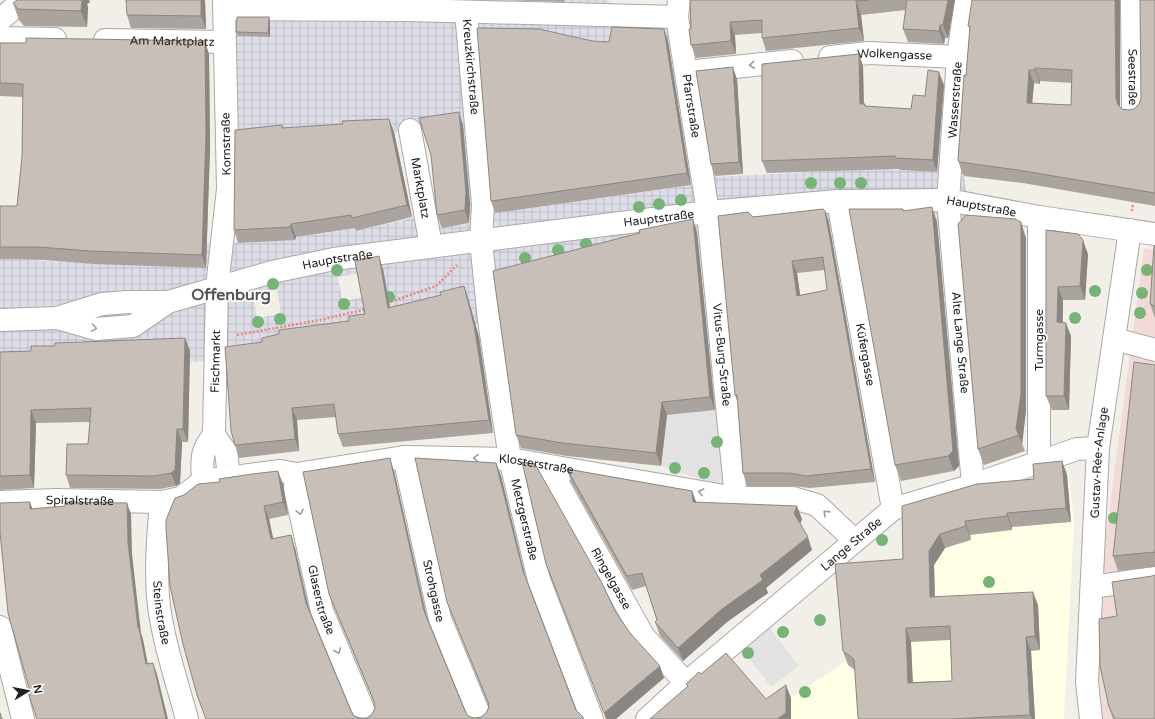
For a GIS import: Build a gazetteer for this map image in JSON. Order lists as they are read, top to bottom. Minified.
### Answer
{"streets":{"street":["Am Marktplatz","Wolkengasse","Kreuzkirchstraße","Seestraße","Wasserstraße","Pfarrstraße","Kornstraße","Marktplatz","Hauptstraße","Turmgasse","Alte Lange Straße","Vitus-Burg-Straße","Küfergasse","Fischmarkt","Gustav-Rée-Anlage","Klosterstraße","Spitalstraße","Metzgerstraße","Lange Straße","Ringelgasse","Strohgasse","Glaserstraße","Steinstraße"]},"crossings":[["Am Marktplatz","Kornstraße"],["Wolkengasse","Wasserstraße"],["Wolkengasse","Pfarrstraße"],["Kreuzkirchstraße","Pfarrstraße"],["Kreuzkirchstraße","Hauptstraße"],["Kreuzkirchstraße","Metzgerstraße"],["Wasserstraße","Hauptstraße"],["Wasserstraße","Alte Lange Straße"],["Pfarrstraße","Hauptstraße"],["Pfarrstraße","Vitus-Burg-Straße"],["Kornstraße","Hauptstraße"],["Kornstraße","Fischmarkt"],["Marktplatz","Hauptstraße"],["Hauptstraße","Turmgasse"],["Hauptstraße","Alte Lange Straße"],["Hauptstraße","Vitus-Burg-Straße"],["Hauptstraße","Küfergasse"],["Hauptstraße","Fischmarkt"],["Hauptstraße","Gustav-Rée-Anlage"],["Hauptstraße","Metzgerstraße"],["Turmgasse","Lange Straße"],["Alte Lange Straße","Lange Straße"],["Vitus-Burg-Straße","Klosterstraße"],["Küfergasse","Lange Straße"],["Gustav-Rée-Anlage","Lange Straße"],["Klosterstraße","Metzgerstraße"],["Klosterstraße","Lange Straße"],["Klosterstraße","Ringelgasse"],["Klosterstraße","Strohgasse"],["Klosterstraße","Glaserstraße"],["Spitalstraße","Steinstraße"],["Lange Straße","Ringelgasse"]],"one_way":["Wolkengasse","Klosterstraße","Glaserstraße"],"districts":["Offenburg"],"north":"right"}
